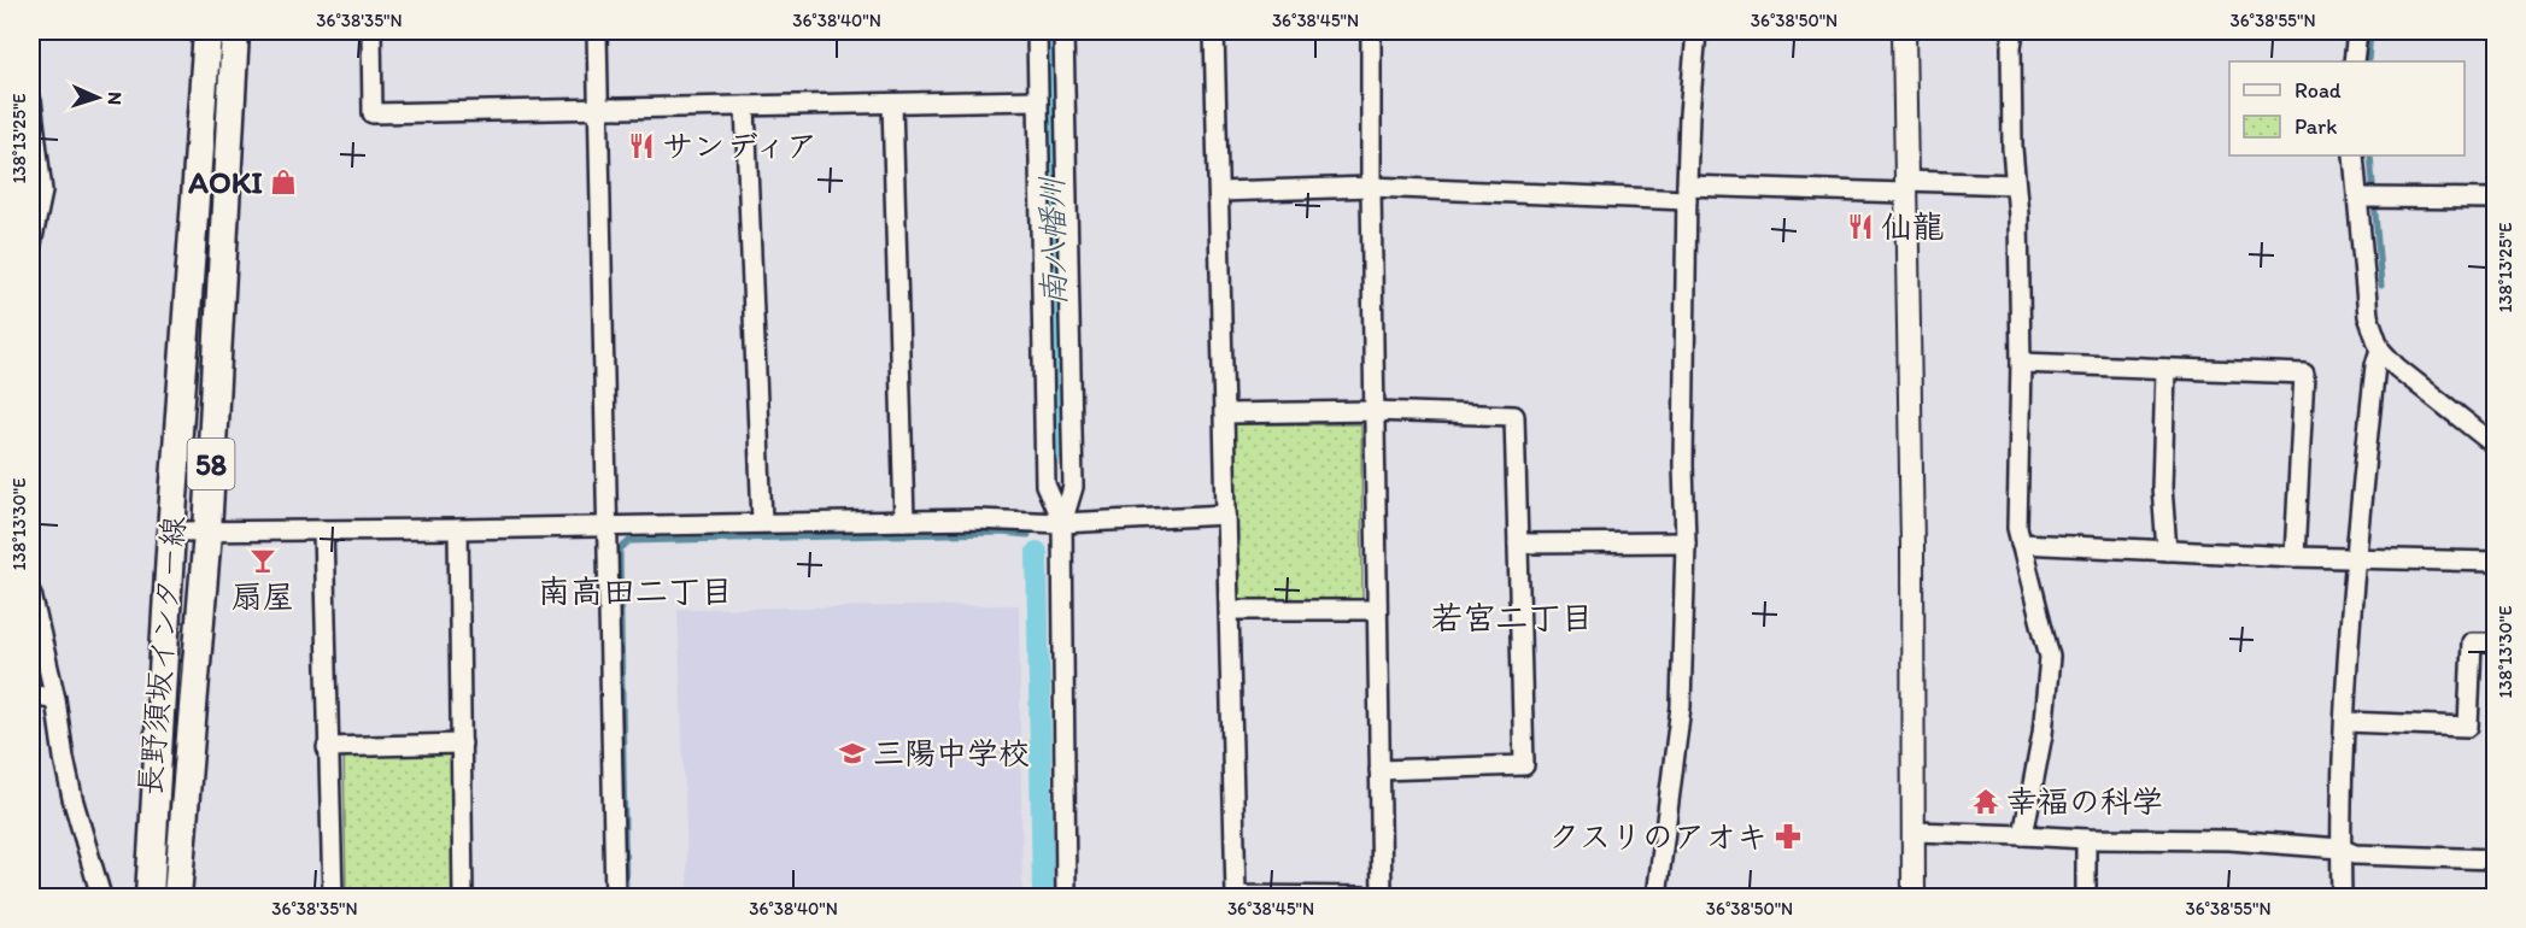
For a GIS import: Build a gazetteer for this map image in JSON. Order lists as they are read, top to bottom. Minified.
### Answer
{"streets":{"main road":["58","長野須坂インター線"]},"districts":["南高田二丁目","若宮二丁目"],"water":["南八幡川"],"places":{"restaurant":["サンディア","仙龍"],"shop":["AOKI"],"bar":["扇屋"],"school or university":["三陽中学校"],"temple":["幸福の科学"],"pharmacy":["クスリのアオキ"]},"legend":["Road","Park"],"north":"right","coordinates":["36°38'35\"N","36°38'40\"N","36°38'45\"N","36°38'50\"N","36°38'55\"N","138°13'25\"E","138°13'30\"E"]}
